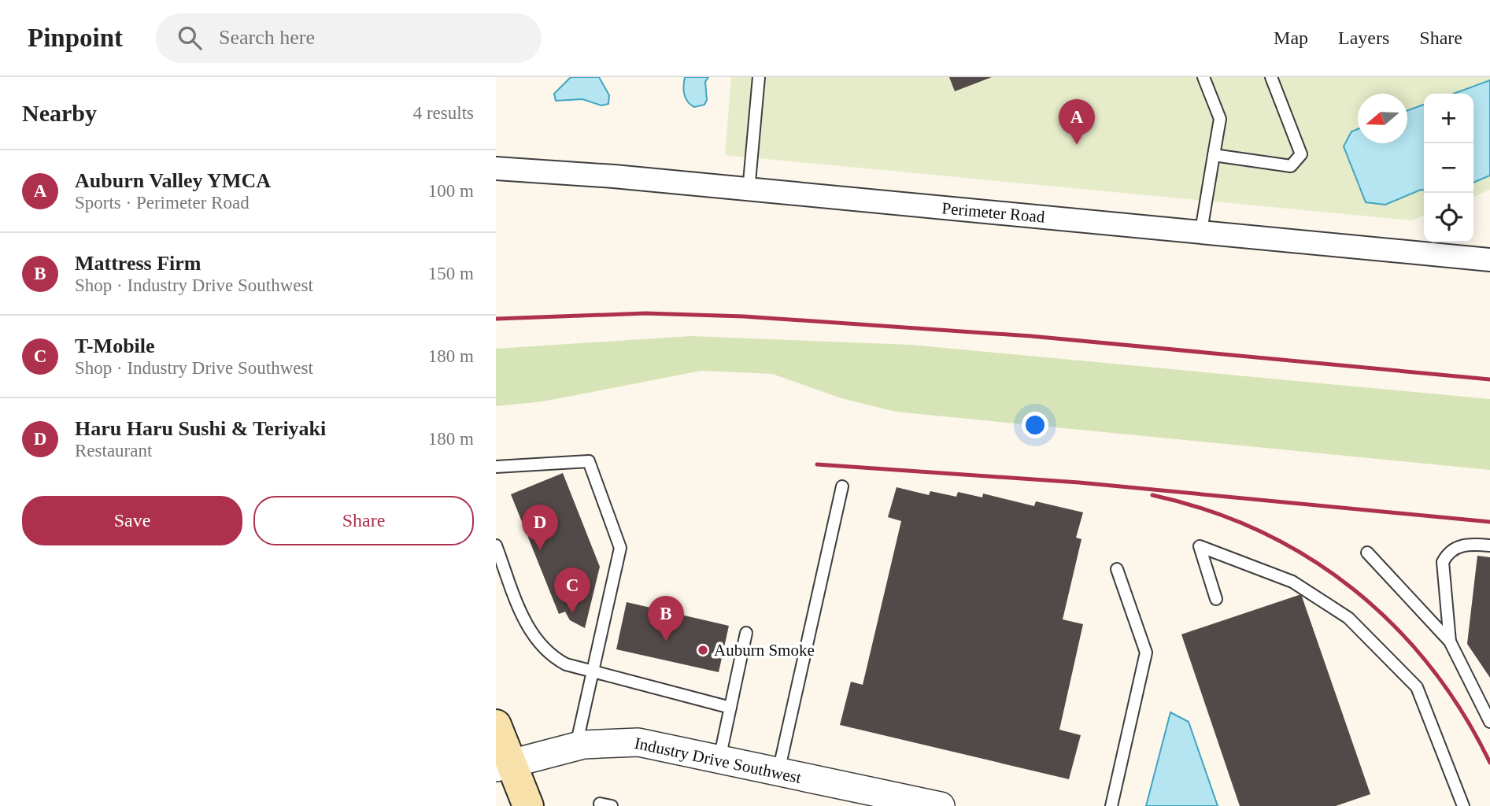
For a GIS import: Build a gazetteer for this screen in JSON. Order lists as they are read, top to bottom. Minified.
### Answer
{"streets":{"street":["Perimeter Road","Industry Drive Southwest"]},"places":["Auburn Smoke"],"north":"left","page":{"header":"Pinpoint","search":"Search here","nav":["Map","Layers","Share"],"heading":["Nearby","4 results"],"map_buttons":["+","−"],"pins":["A","D","C","B"],"list":[{"mark":"A","name":"Auburn Valley YMCA","note":"Sports · Perimeter Road","value":"100 m"},{"mark":"B","name":"Mattress Firm","note":"Shop · Industry Drive Southwest","value":"150 m"},{"mark":"C","name":"T-Mobile","note":"Shop · Industry Drive Southwest","value":"180 m"},{"mark":"D","name":"Haru Haru Sushi & Teriyaki","note":"Restaurant","value":"180 m"}],"buttons":["Save","Share"]}}
